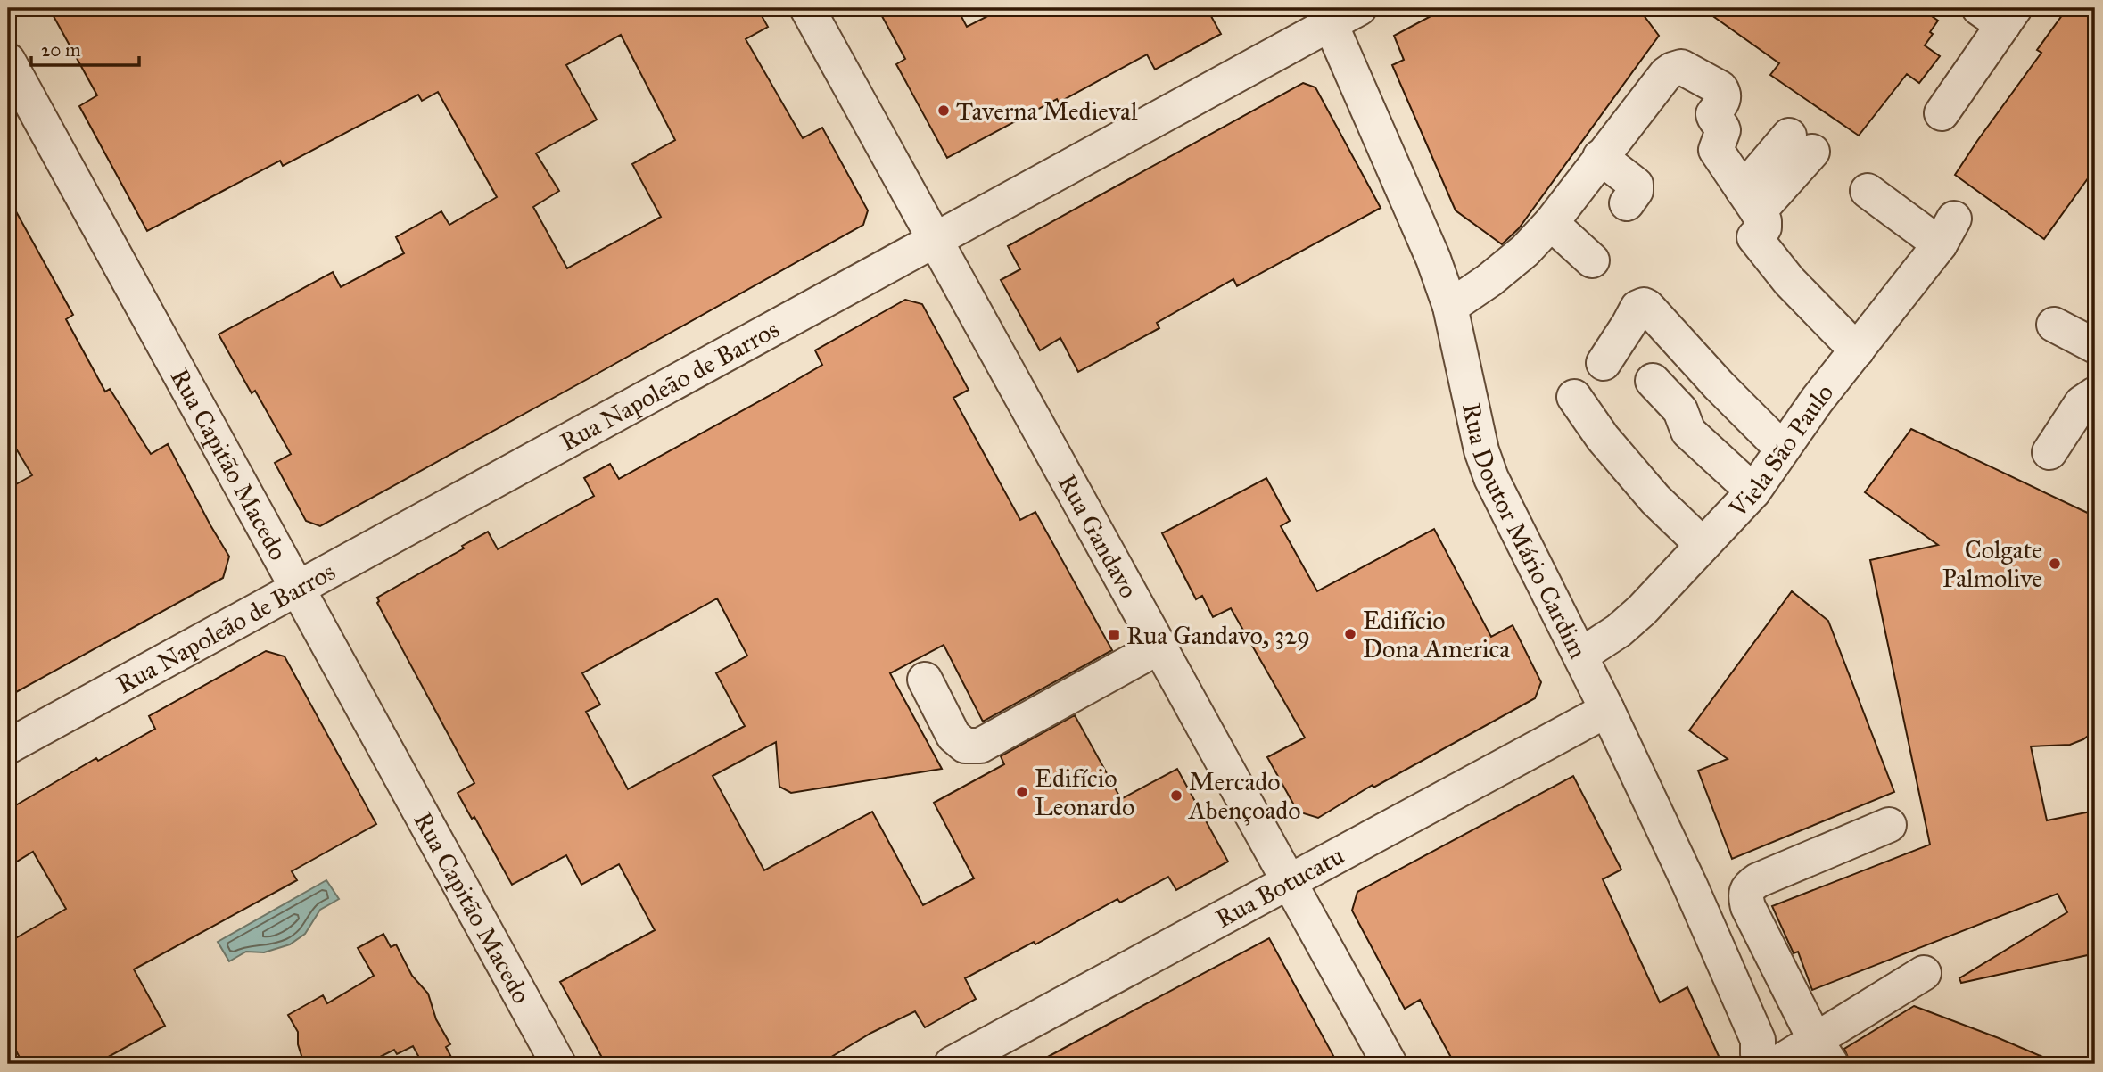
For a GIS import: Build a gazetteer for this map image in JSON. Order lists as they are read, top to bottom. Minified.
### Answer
{"streets":{"street":["Rua Napoleão de Barros","Viela São Paulo","Rua Capitão Macedo","Rua Doutor Mário Cardim","Rua Gandavo","Rua Botucatu"]},"crossings":[["Rua Napoleão de Barros","Rua Capitão Macedo"],["Rua Napoleão de Barros","Rua Doutor Mário Cardim"],["Rua Napoleão de Barros","Rua Gandavo"],["Viela São Paulo","Rua Doutor Mário Cardim"],["Rua Doutor Mário Cardim","Rua Botucatu"],["Rua Gandavo","Rua Botucatu"]],"places":{"other":["Taverna Medieval","Colgate Palmolive","Edifício Dona America","Edifício Leonardo","Mercado Abençoado"],"transit":["Rua Gandavo, 329"]},"scale_bar":"20 m"}
